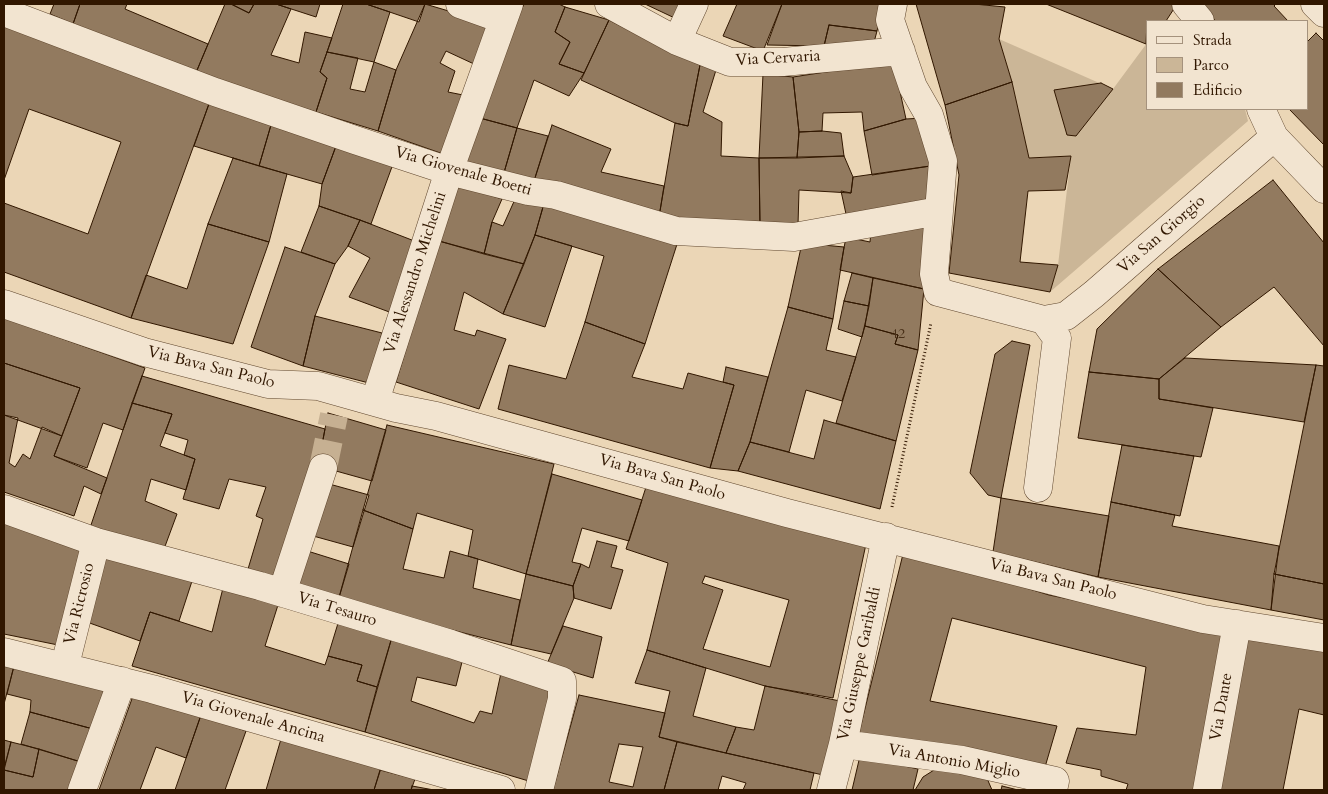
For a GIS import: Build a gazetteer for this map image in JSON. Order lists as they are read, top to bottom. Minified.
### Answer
{"streets":{"street":["Via Cervaria","Via Giovenale Boetti","Via San Giorgio","Via Alessandro Michelini","Via Bava San Paolo","Via Ricrosio","Via Tesauro","Via Giuseppe Garibaldi","Via Dante","Via Giovenale Ancina","Via Antonio Miglio"]},"crossings":[["Via Giovenale Boetti","Via Alessandro Michelini"],["Via Alessandro Michelini","Via Bava San Paolo"],["Via Bava San Paolo","Via Giuseppe Garibaldi"],["Via Bava San Paolo","Via Dante"],["Via Ricrosio","Via Tesauro"],["Via Ricrosio","Via Giovenale Ancina"],["Via Giuseppe Garibaldi","Via Antonio Miglio"]],"house_numbers":["42"],"legend":["Strada","Parco","Edificio"]}
